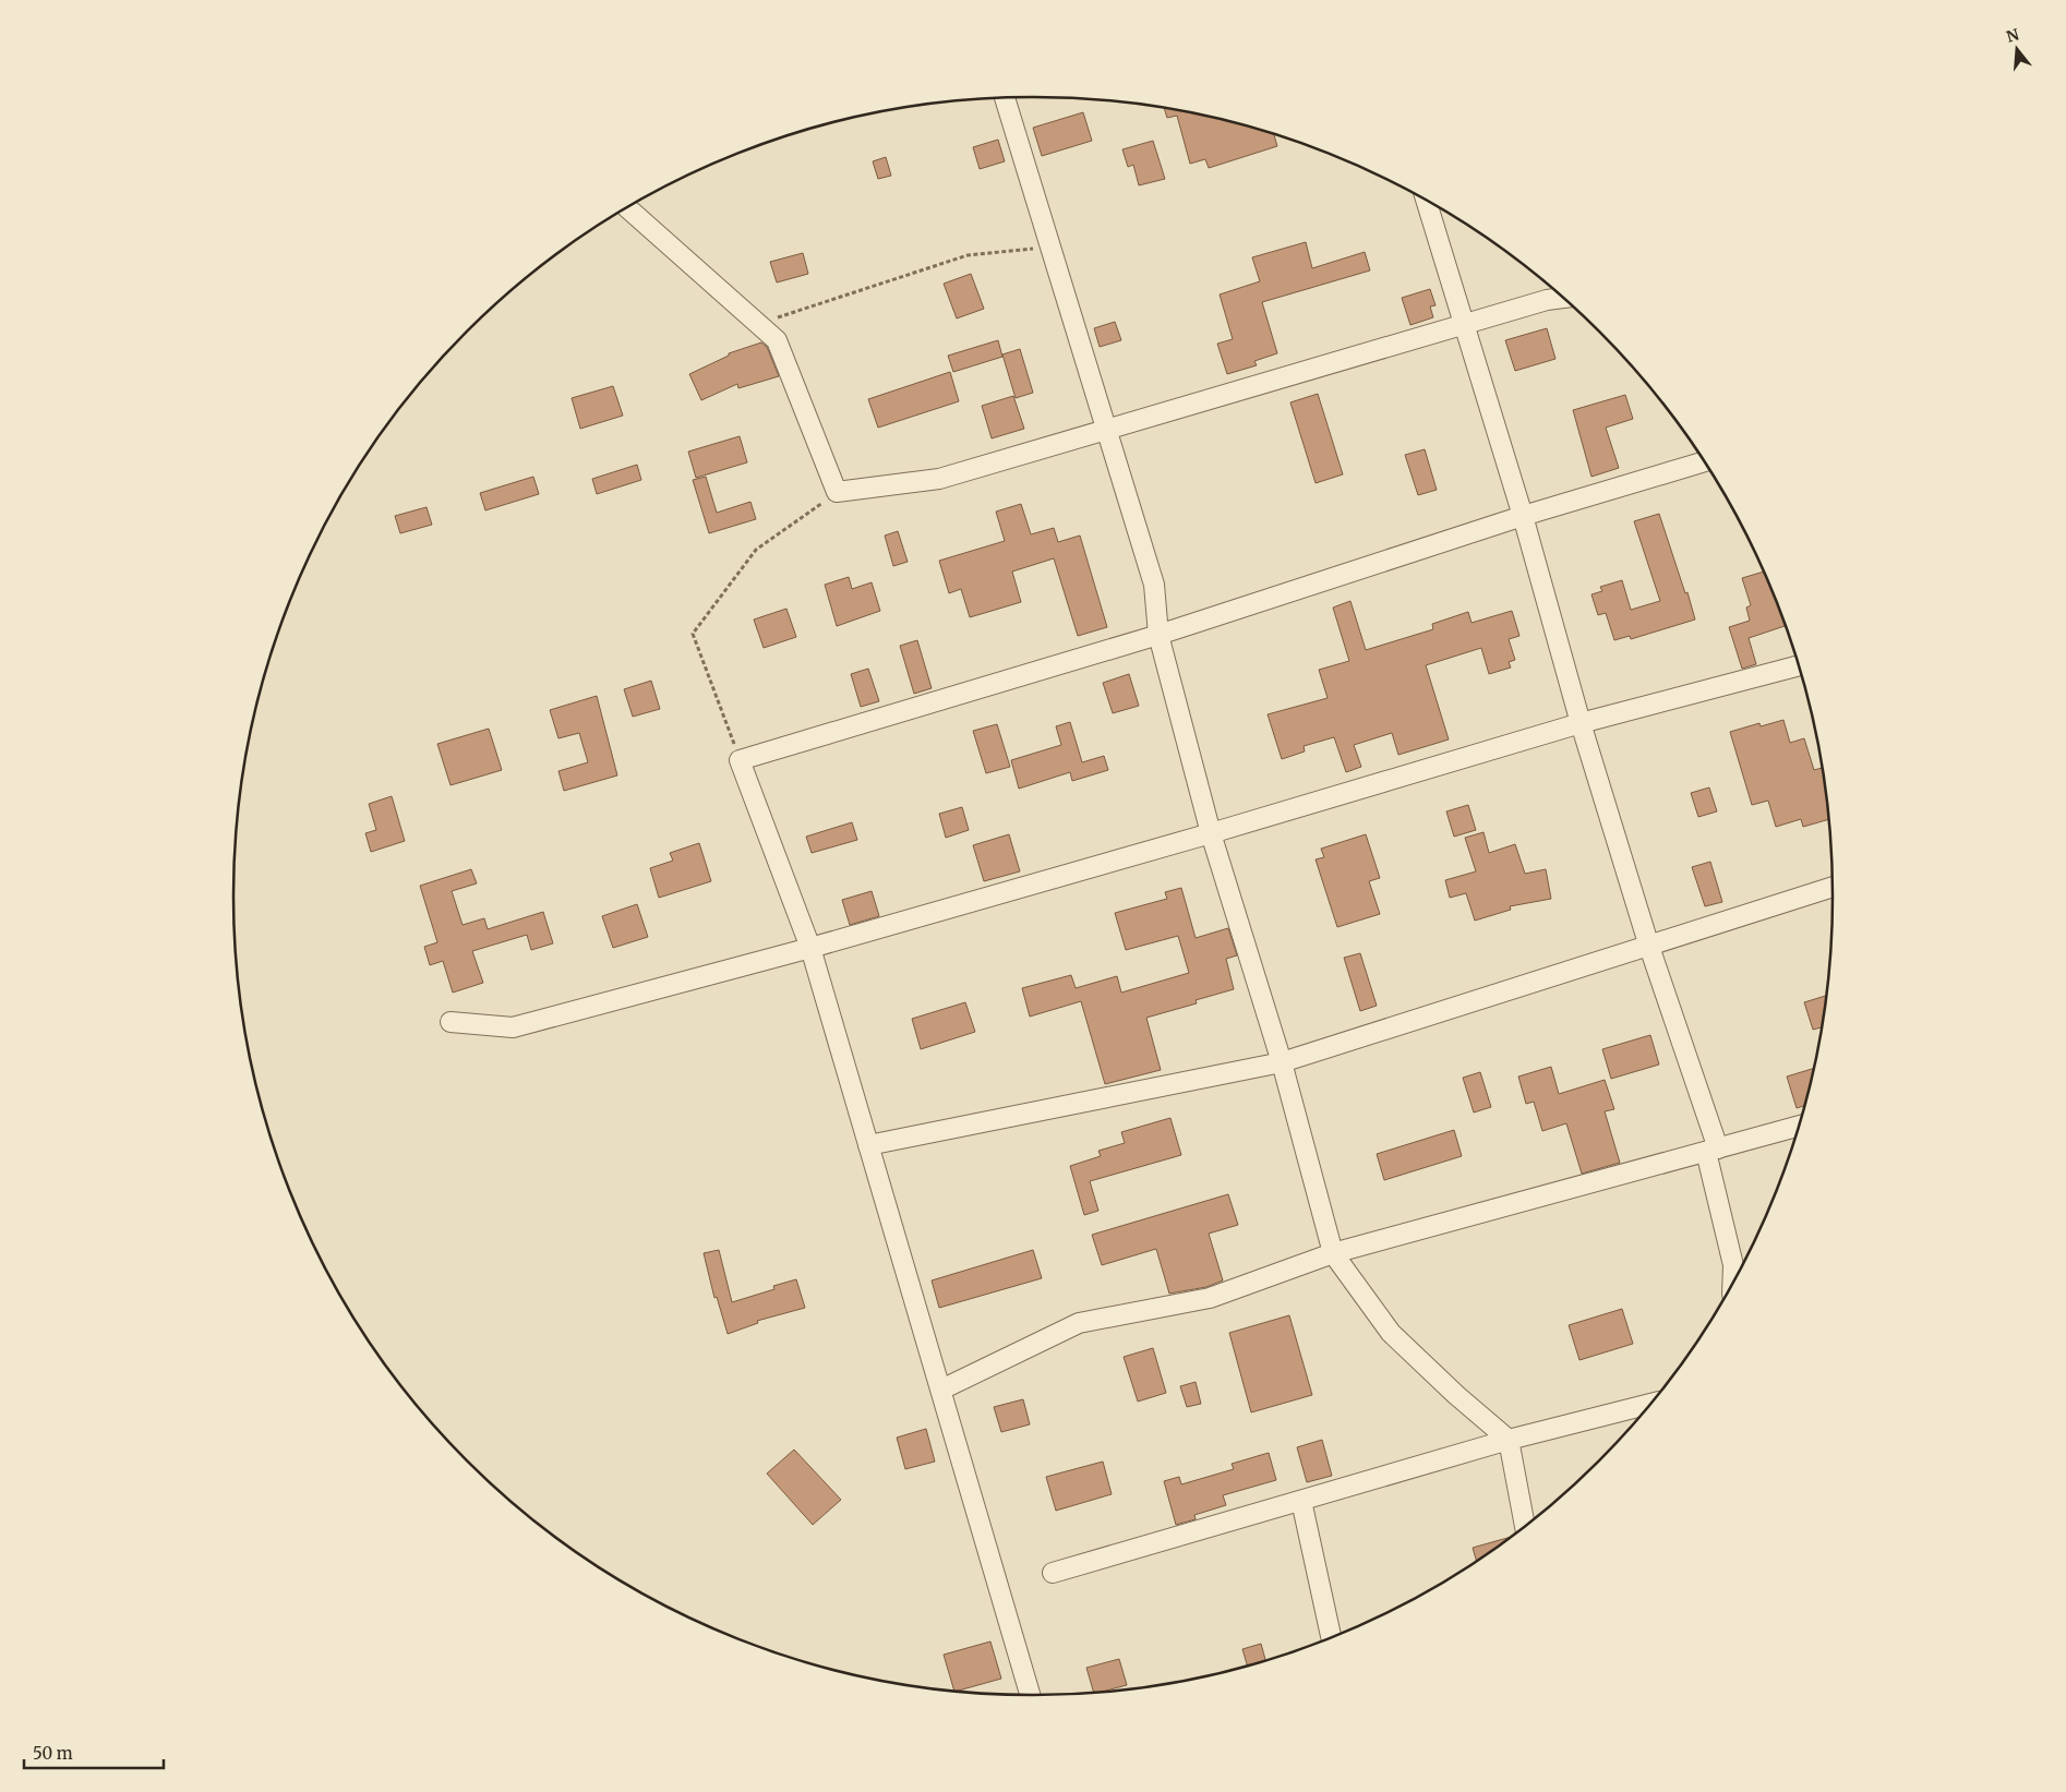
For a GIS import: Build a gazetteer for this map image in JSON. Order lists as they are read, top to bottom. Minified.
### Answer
{"scale_bar":"50 m","north":"top"}
